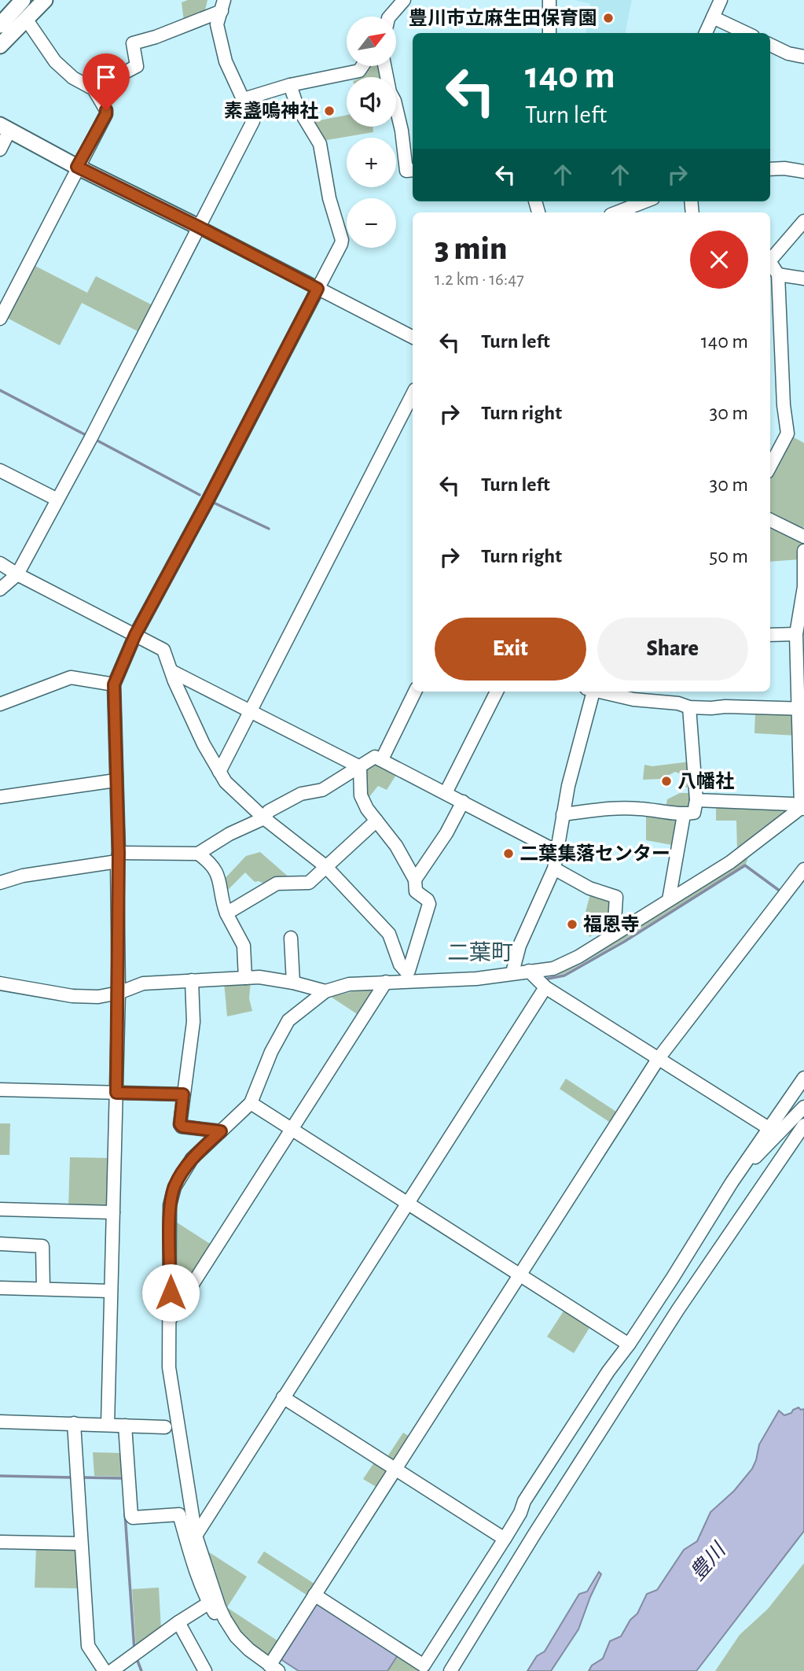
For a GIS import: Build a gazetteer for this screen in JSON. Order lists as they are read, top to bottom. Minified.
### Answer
{"districts":["二葉町"],"water":["豊川"],"places":["豊川市立麻生田保育園","素盞嗚神社","八幡社","二葉集落センター","福恩寺"],"north":"top right","page":{"map_buttons":["+","−"],"turn":["140 m","Turn left"],"heading":["3 min","1.2 km · 16:47"],"list":[{"name":"Turn left","value":"140 m"},{"name":"Turn right","value":"30 m"},{"name":"Turn left","value":"30 m"},{"name":"Turn right","value":"50 m"}],"buttons":["Exit","Share"]}}
